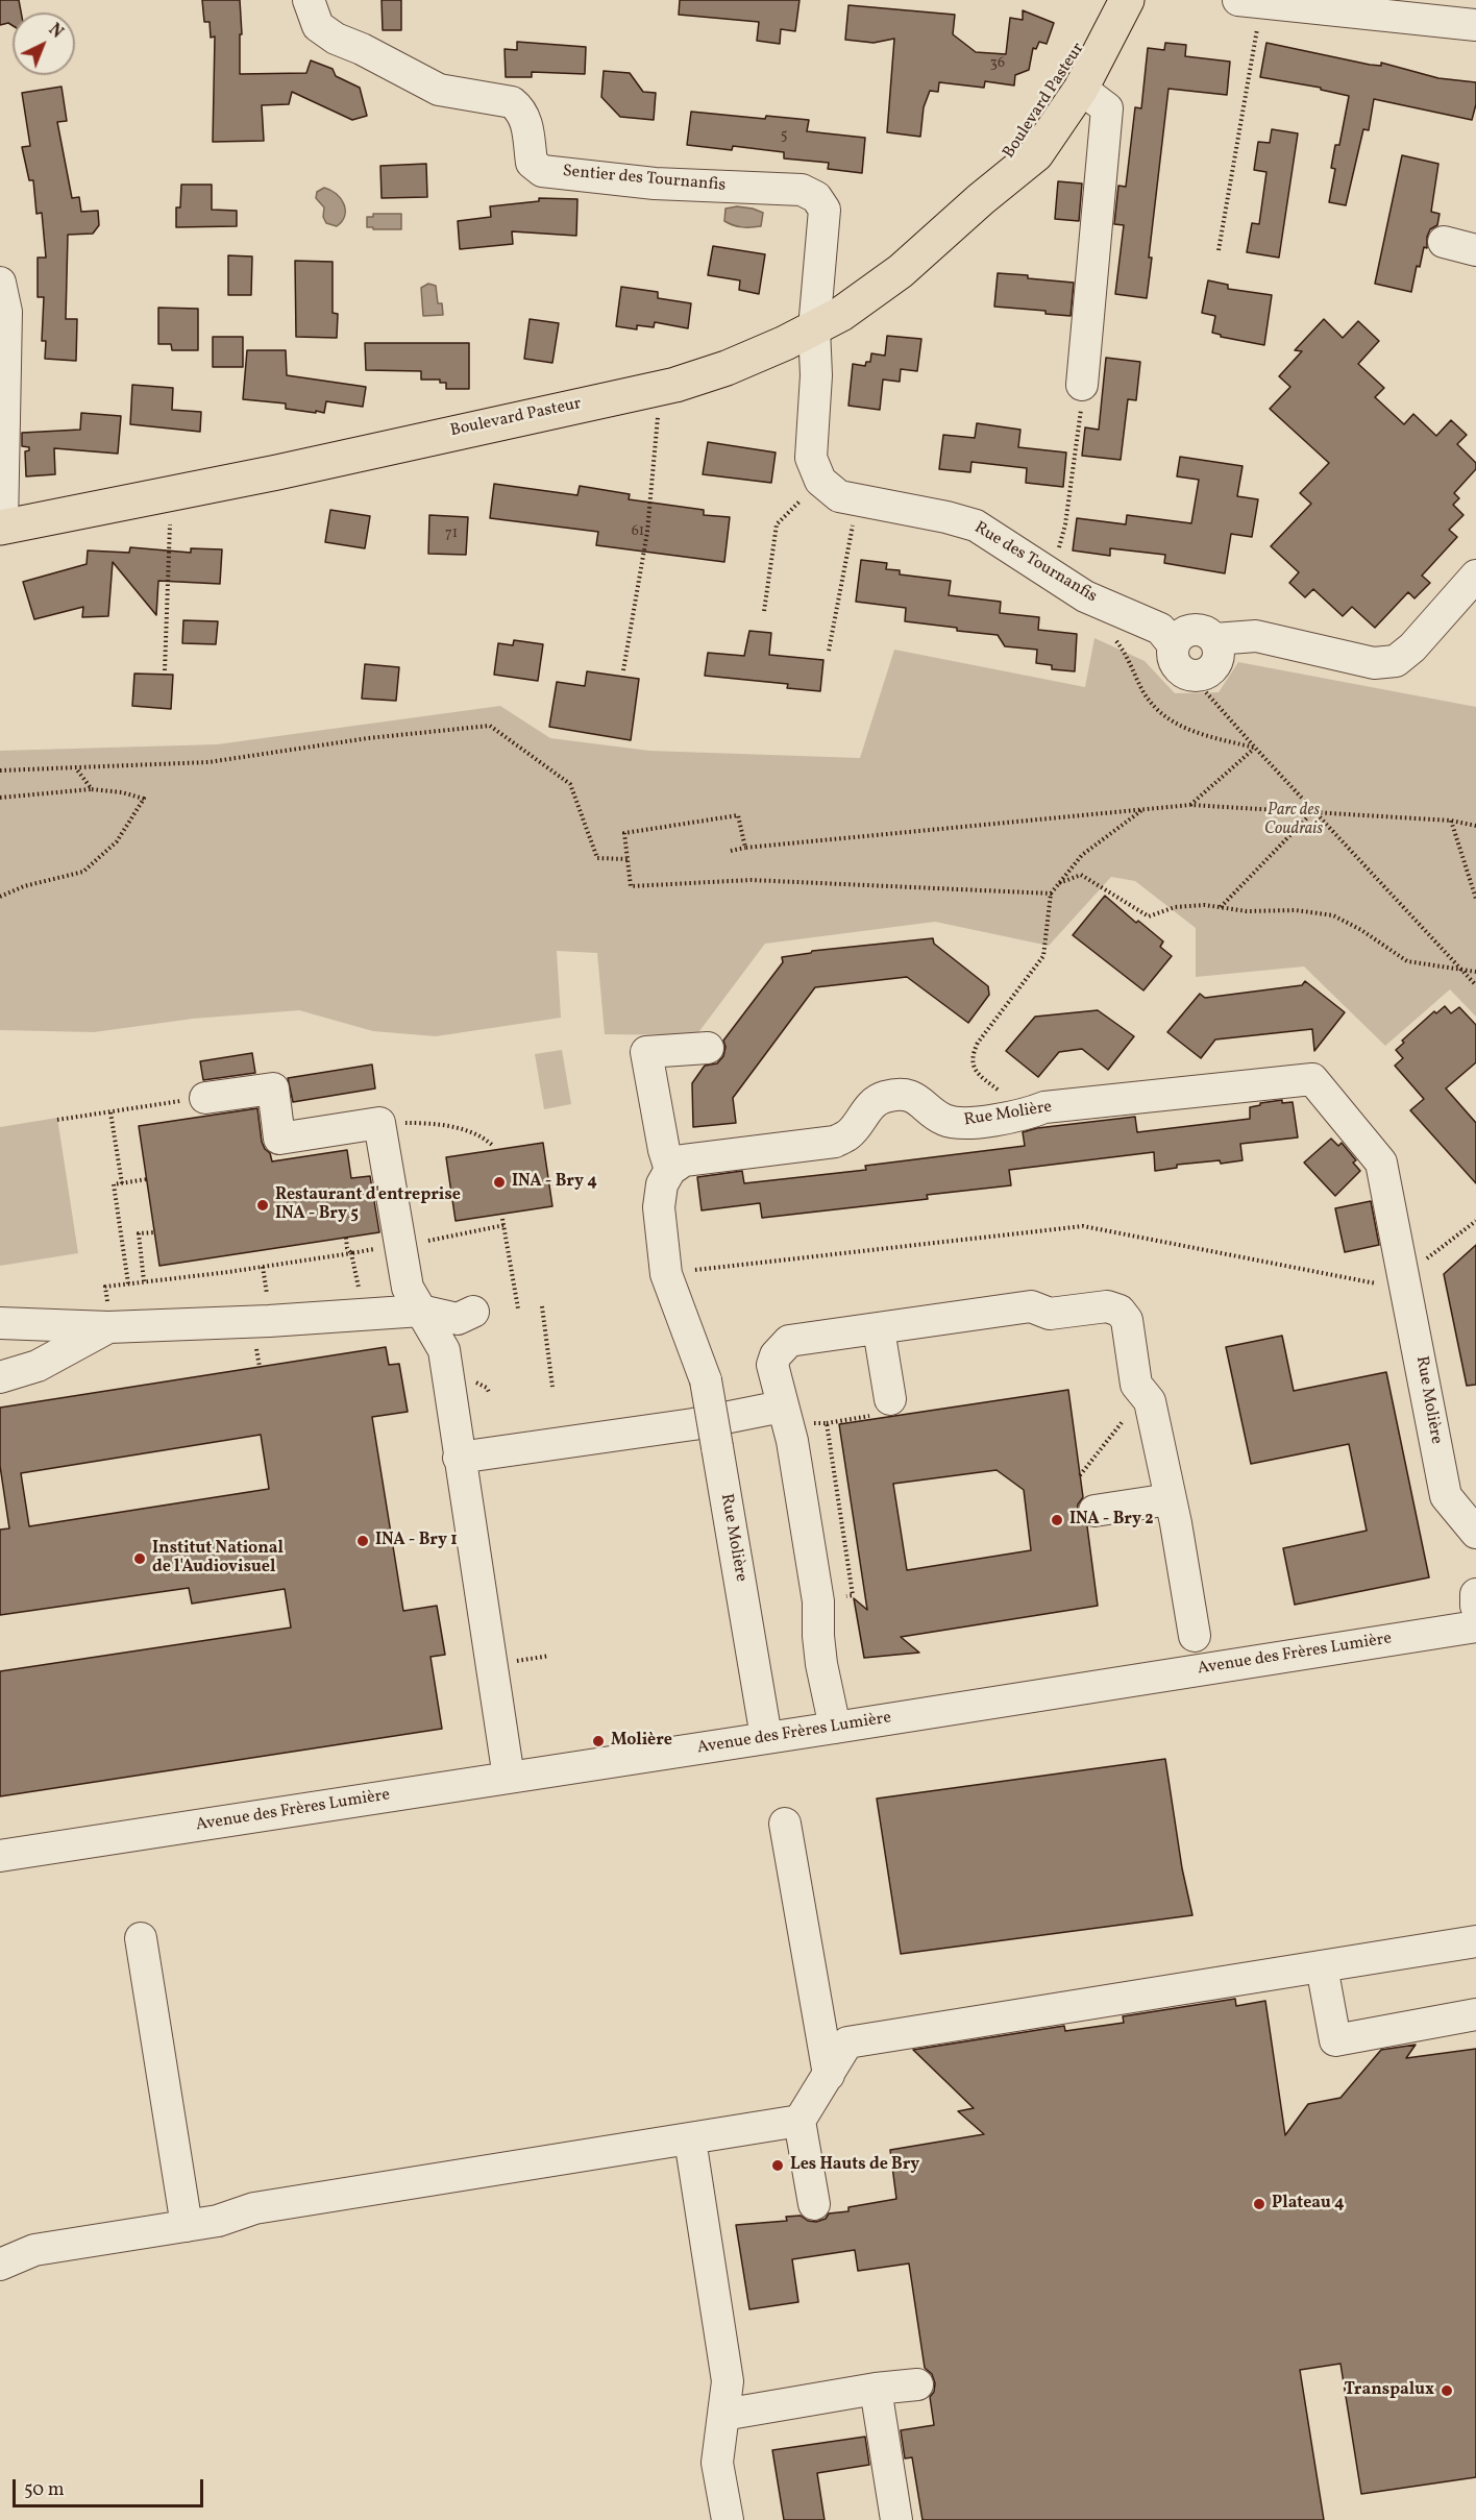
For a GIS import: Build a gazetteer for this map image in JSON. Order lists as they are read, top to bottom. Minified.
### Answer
{"streets":{"main road":["Boulevard Pasteur"],"street":["Sentier des Tournanfis","Rue des Tournanfis","Rue Molière","Avenue des Frères Lumière"]},"crossings":[["Boulevard Pasteur","Sentier des Tournanfis"],["Rue Molière","Avenue des Frères Lumière"]],"parks":["Parc des Coudrais"],"places":["INA - Bry 4","Restaurant d'entreprise INA - Bry 5","INA - Bry 2","INA - Bry 1","Institut National de l'Audiovisuel","Molière","Les Hauts de Bry","Plateau 4","Transpalux"],"house_numbers":["36","5","61","71"],"scale_bar":"50 m","north":"top right"}
